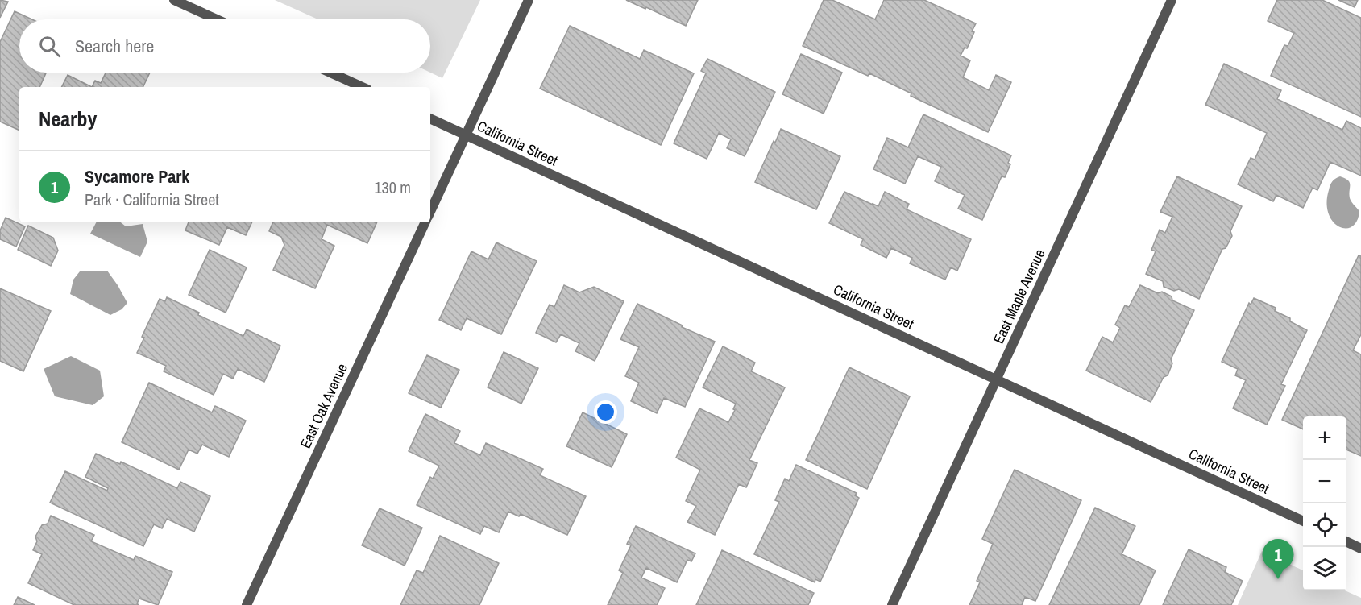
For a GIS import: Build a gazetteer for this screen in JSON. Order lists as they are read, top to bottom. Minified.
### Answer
{"streets":{"street":["California Street","East Maple Avenue","East Oak Avenue"]},"crossings":[["California Street","East Maple Avenue"],["California Street","East Oak Avenue"]],"page":{"search":"Search here","heading":"Nearby","list":[{"mark":"1","name":"Sycamore Park","note":"Park · California Street","value":"130 m"}],"map_buttons":["+","−"],"pins":"1"}}
